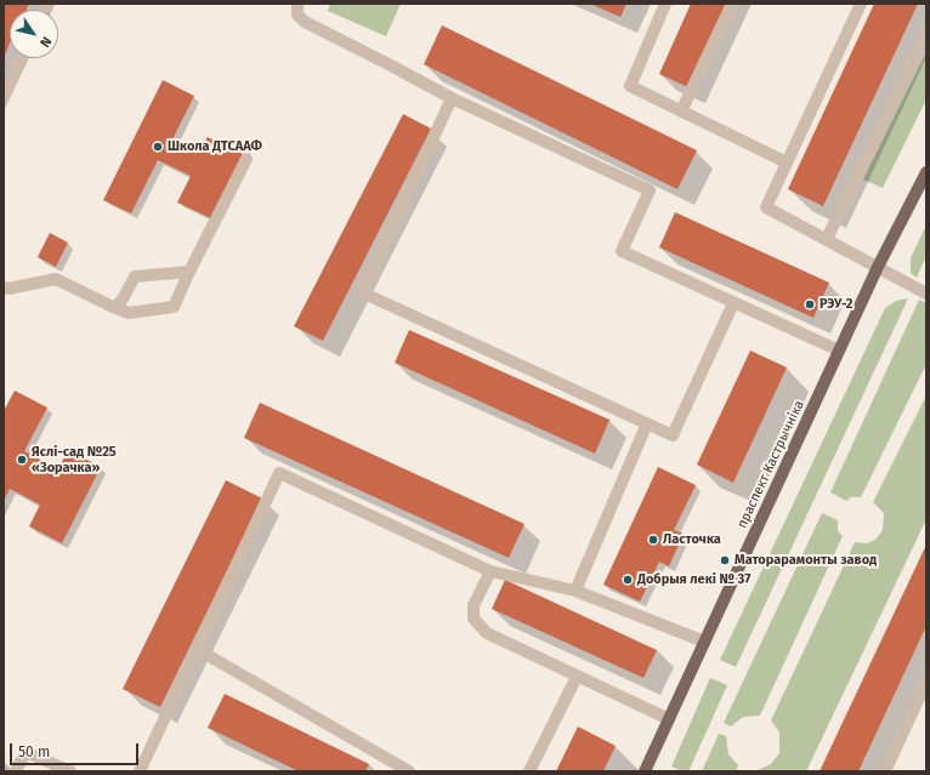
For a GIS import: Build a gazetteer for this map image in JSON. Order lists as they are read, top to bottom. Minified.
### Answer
{"streets":{"main road":["праспект Кастрычніка"]},"places":["Школа ДТСААФ","РЭУ-2","Яслі-сад №25 «Зорачка»","Ласточка","Маторарамонты завод","Добрыя лекі № 37"],"scale_bar":"50 m","north":"bottom right"}
